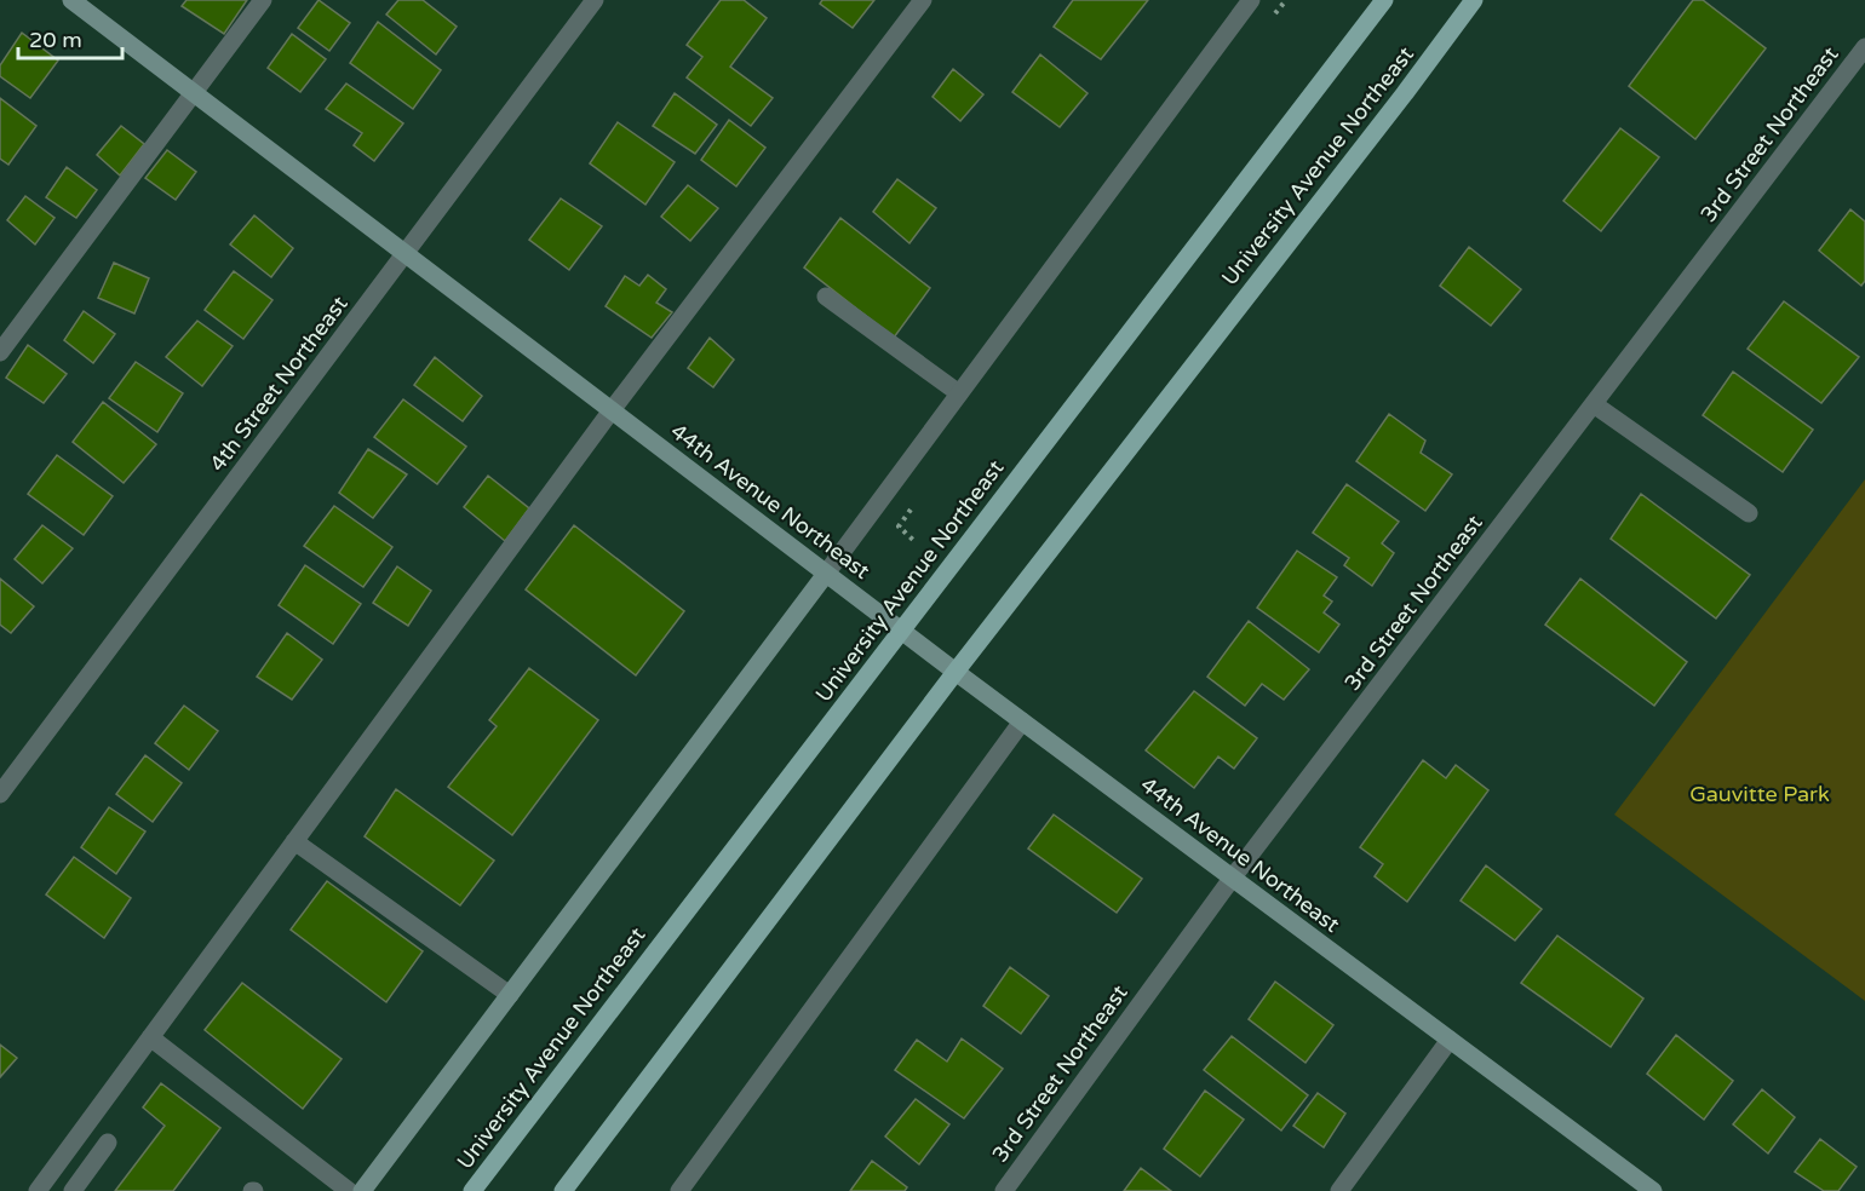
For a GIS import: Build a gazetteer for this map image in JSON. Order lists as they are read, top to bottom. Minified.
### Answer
{"streets":{"main road":["University Avenue Northeast"],"street":["3rd Street Northeast","4th Street Northeast","44th Avenue Northeast"]},"crossings":[["3rd Street Northeast","44th Avenue Northeast"],["University Avenue Northeast","44th Avenue Northeast"],["4th Street Northeast","44th Avenue Northeast"]],"parks":["Gauvitte Park"],"scale_bar":"20 m"}
